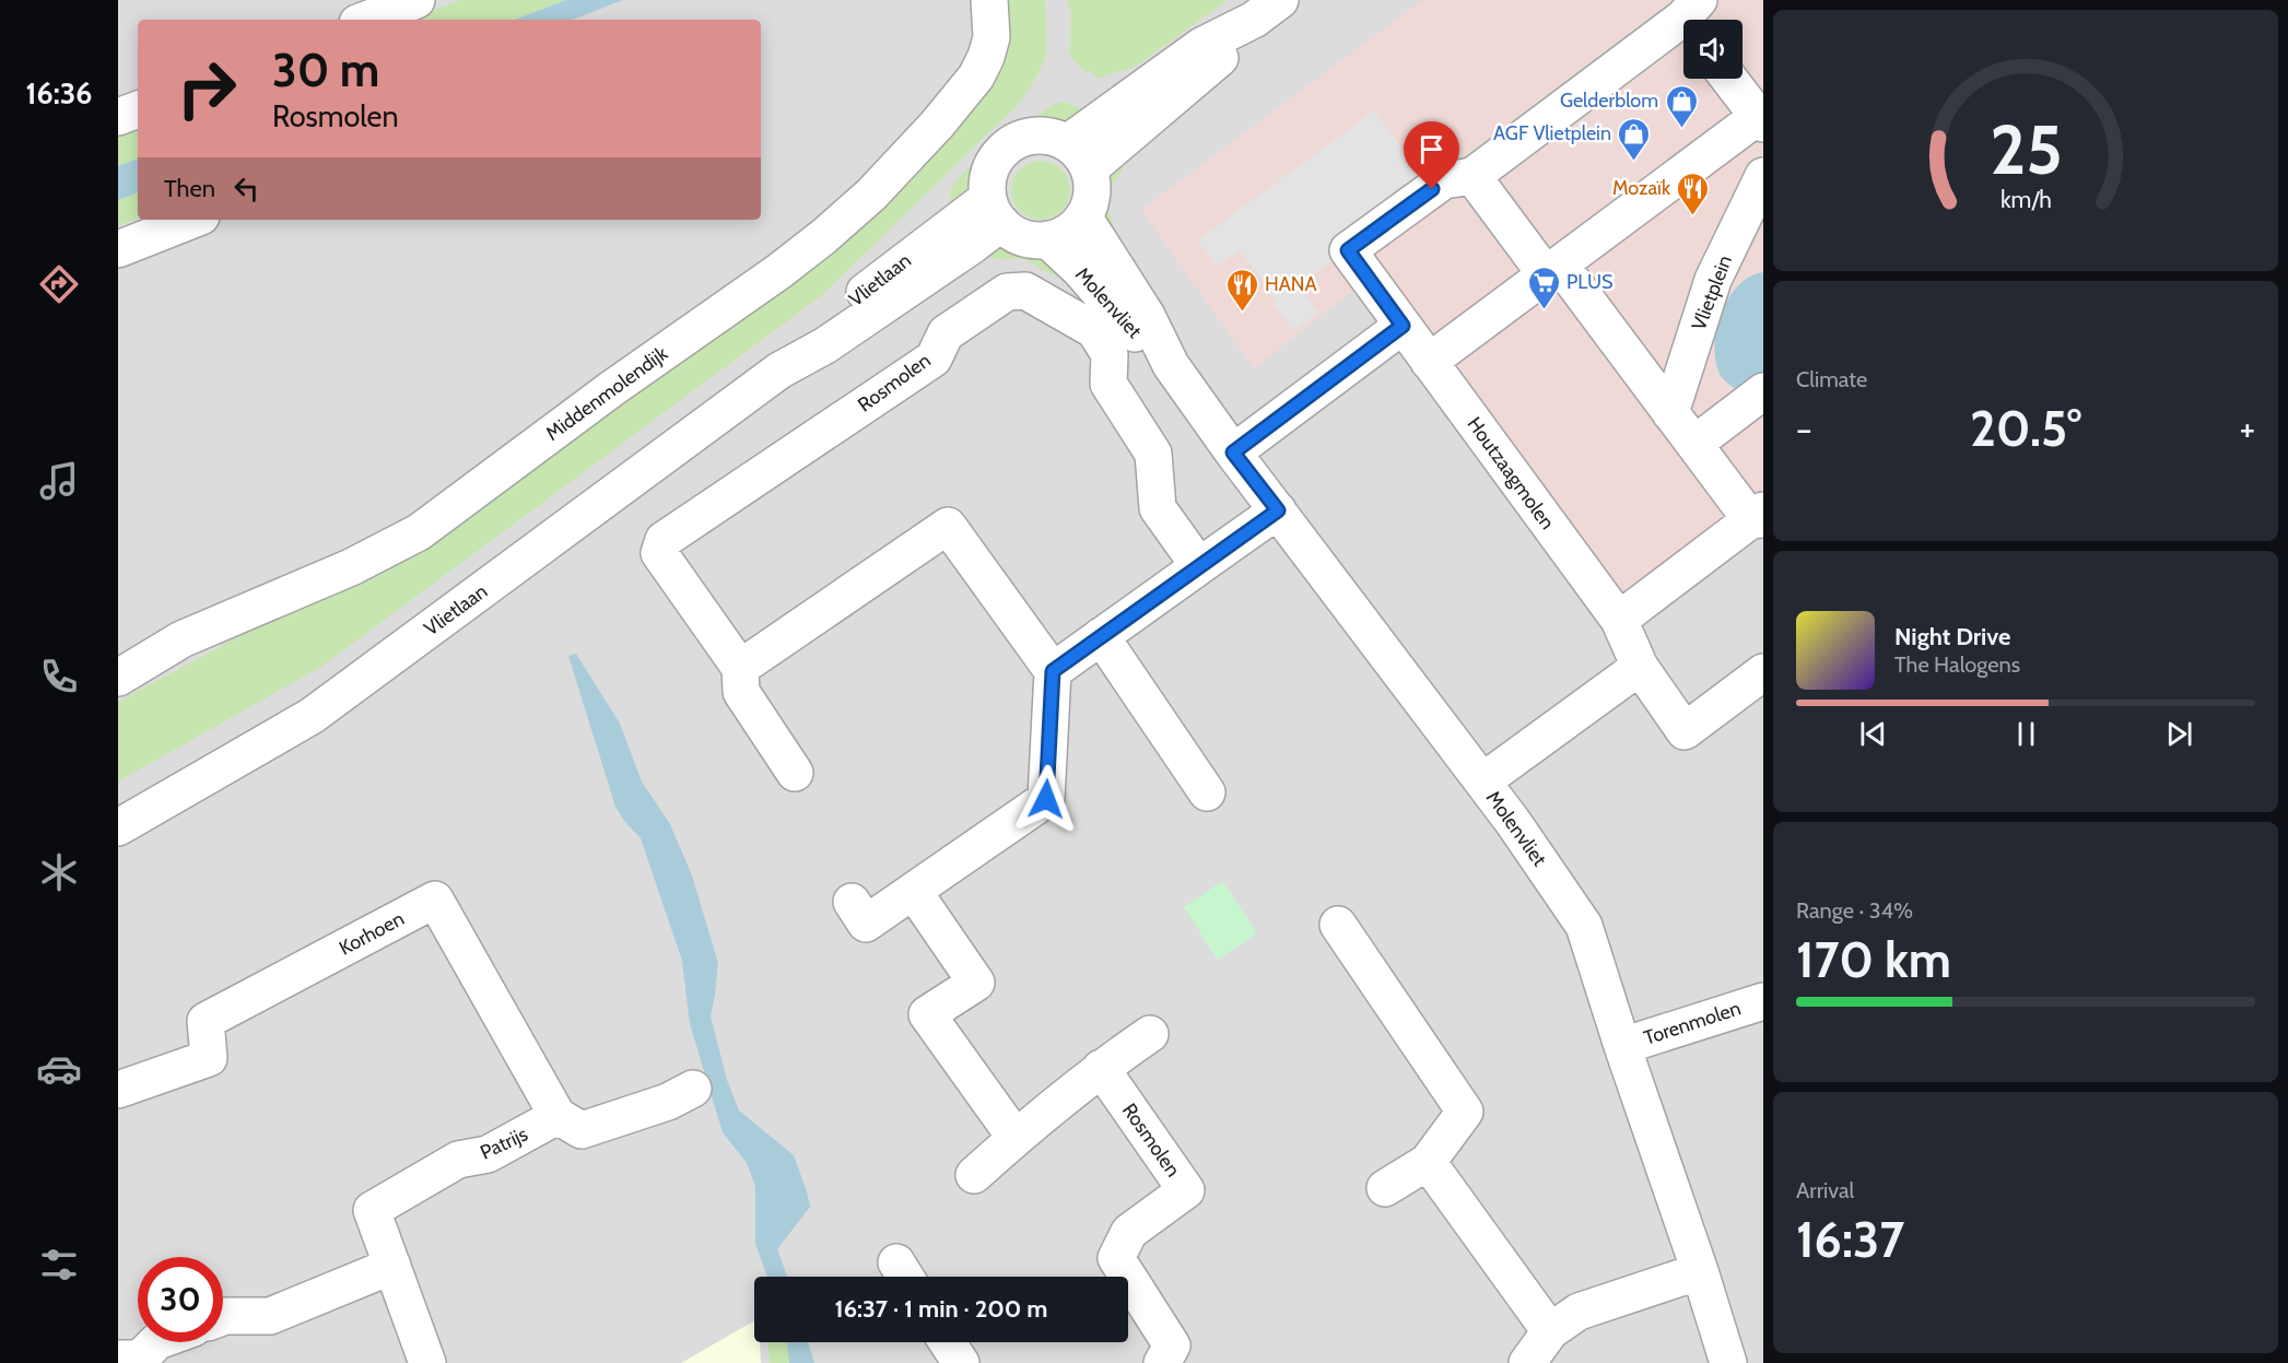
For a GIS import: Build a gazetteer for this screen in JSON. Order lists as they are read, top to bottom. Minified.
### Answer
{"streets":{"street":["Vlietlaan","Vlietplein","Molenvliet","Rosmolen","Middenmolendijk","Houtzaagmolen","Korhoen","Torenmolen","Patrijs"]},"crossings":[["Vlietlaan","Molenvliet"],["Molenvliet","Torenmolen"],["Korhoen","Patrijs"]],"places":{"shop":["Gelderblom","AGF Vlietplein"],"restaurant":["Mozaïk","HANA"],"supermarket":["PLUS"]},"page":{"tabs":"16:36","turn":["30 m","Rosmolen"],"then":"Then","tile":["Climate",["Range · 34%","170 km"],["Arrival","16:37"]],"heat":["−","20.5°","+"],"song":["Night Drive","The Halogens"],"limit":"30","trip":"16:37 · 1 min · 200 m","gauge":["25","km/h"]}}
